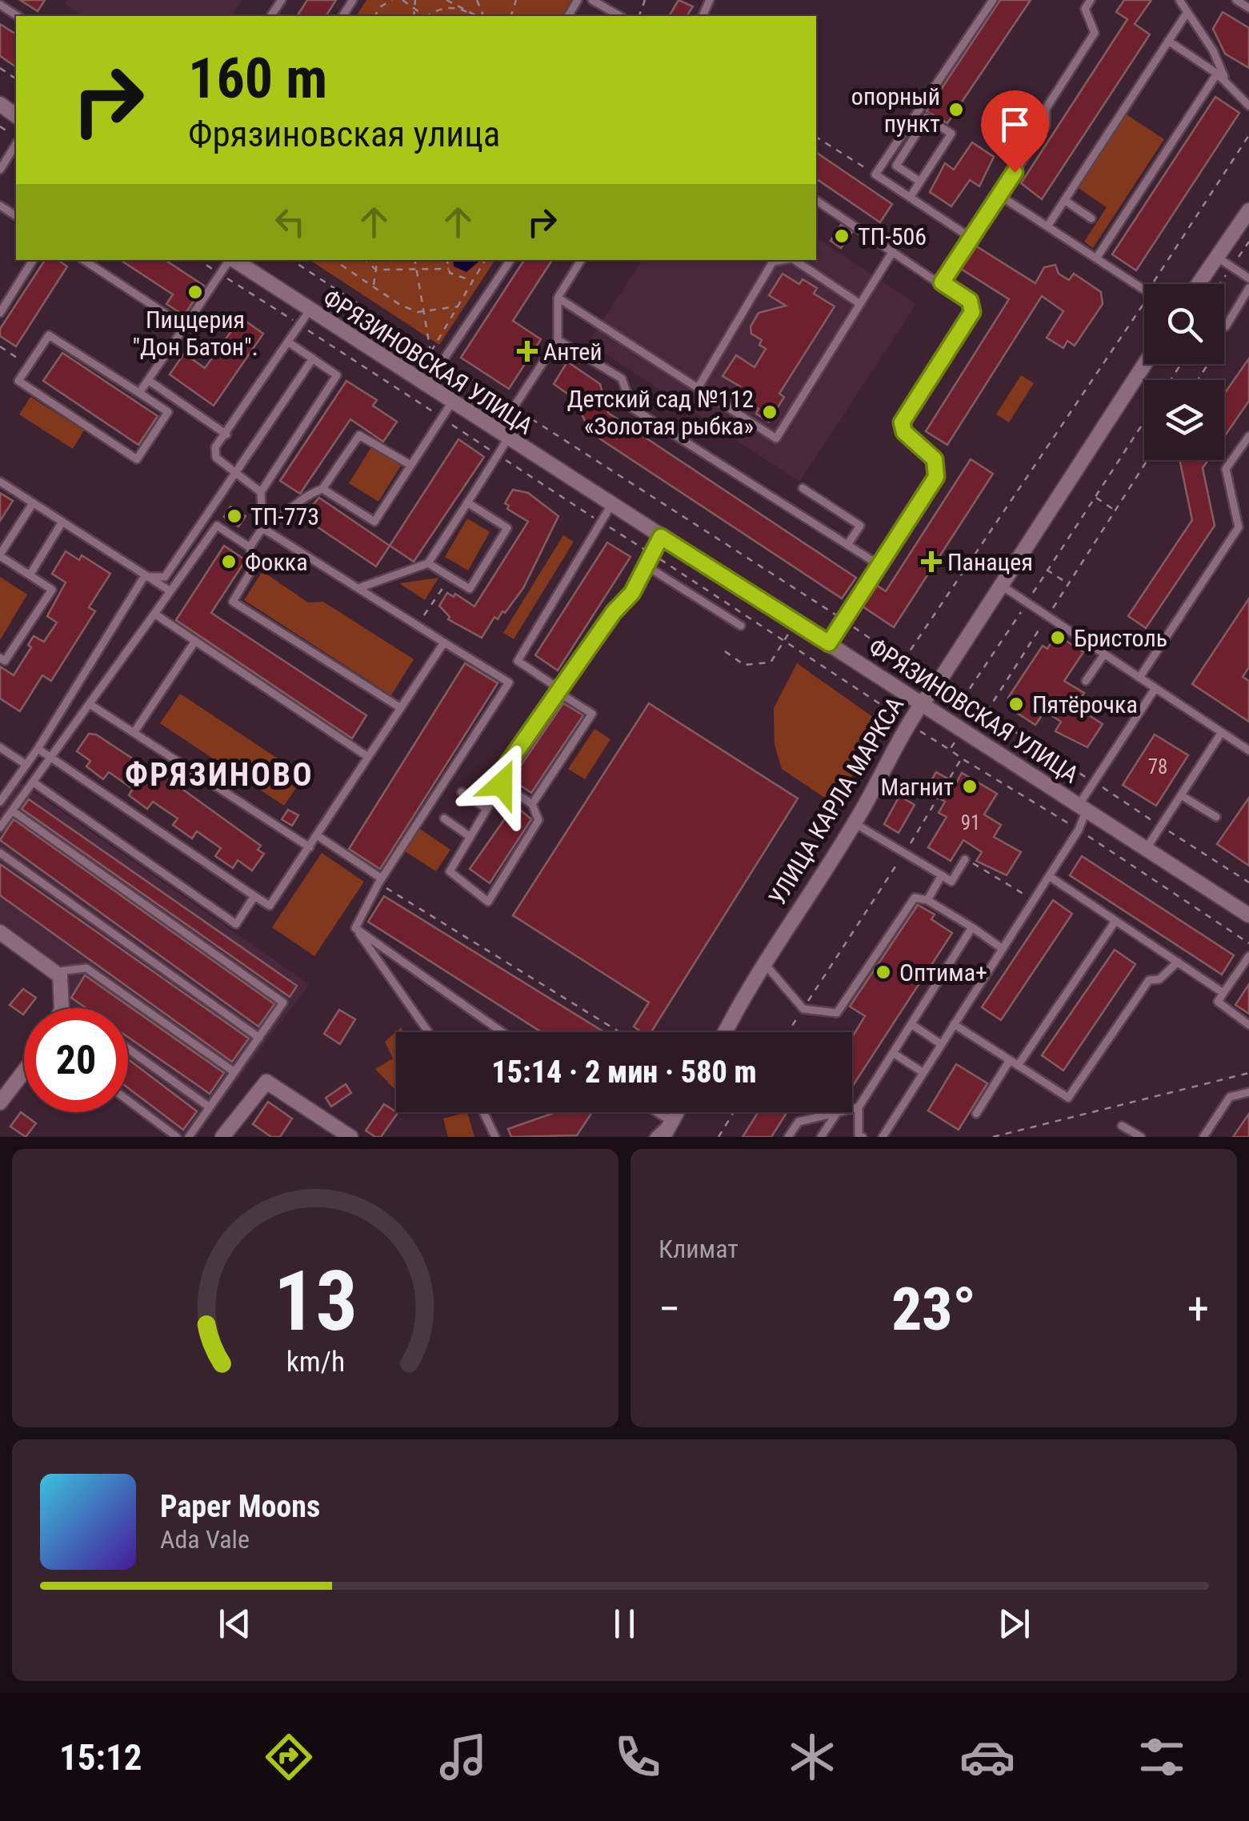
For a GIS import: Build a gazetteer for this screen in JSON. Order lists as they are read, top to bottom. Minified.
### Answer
{"streets":{"street":["ФРЯЗИНОВСКАЯ УЛИЦА","УЛИЦА КАРЛА МАРКСА"]},"crossings":[["ФРЯЗИНОВСКАЯ УЛИЦА","УЛИЦА КАРЛА МАРКСА"]],"districts":["ФРЯЗИНОВО"],"places":{"other":["опорный пункт","ТП-506","Пиццерия \"Дон Батон\".","Детский сад №112 «Золотая рыбка»","ТП-773","Фокка","Бристоль","Пятёрочка","Магнит","Оптима+"],"health":["Антей","Панацея"]},"house_numbers":["78","91"],"page":{"turn":["160 m","Фрязиновская улица"],"limit":"20","trip":"15:14 · 2 мин · 580 m","tile":"Климат","heat":["−","23°","+"],"song":["Paper Moons","Ada Vale"],"tabs":"15:12","gauge":["13","km/h"]}}
